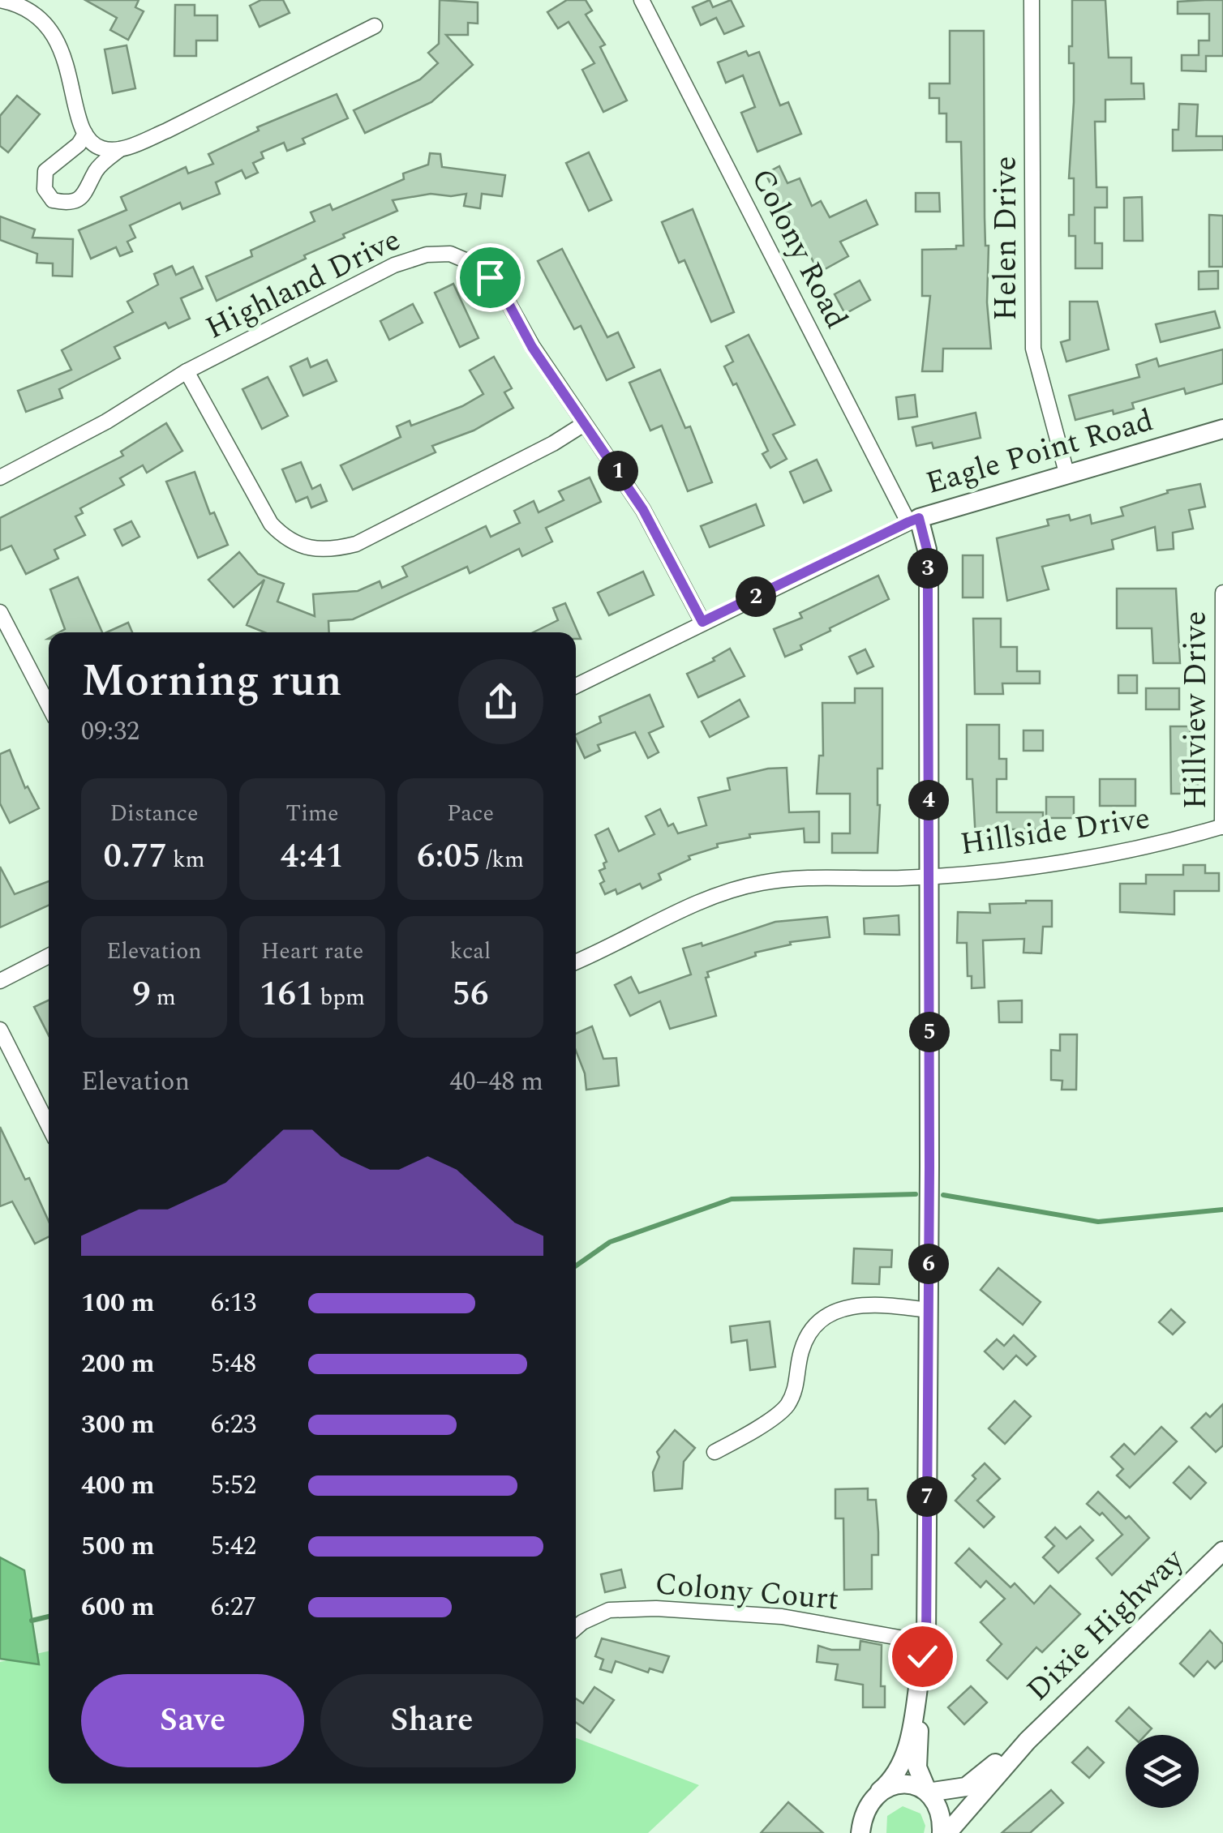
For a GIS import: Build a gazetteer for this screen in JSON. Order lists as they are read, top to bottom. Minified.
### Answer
{"streets":{"street":["Helen Drive","Colony Road","Highland Drive","Eagle Point Road","Hillview Drive","Hillside Drive","Colony Court","Dixie Highway"]},"crossings":[["Helen Drive","Eagle Point Road"],["Colony Road","Eagle Point Road"],["Colony Road","Hillside Drive"],["Colony Road","Colony Court"],["Colony Road","Dixie Highway"],["Highland Drive","Eagle Point Road"],["Hillview Drive","Hillside Drive"]],"page":{"pins":["1","3","2","4","5","6","7"],"heading":["Morning run","09:32"],"stats":[["Distance","0.77 km"],["Time","4:41"],["Pace","6:05 /km"],["Elevation","9 m"],["Heart rate","161 bpm"],["kcal","56"]],"chart":["Elevation","40–48 m"],"list":[{"name":"100 m","note":"6:13"},{"name":"200 m","note":"5:48"},{"name":"300 m","note":"6:23"},{"name":"400 m","note":"5:52"},{"name":"500 m","note":"5:42"},{"name":"600 m","note":"6:27"}],"buttons":["Save","Share"]}}
